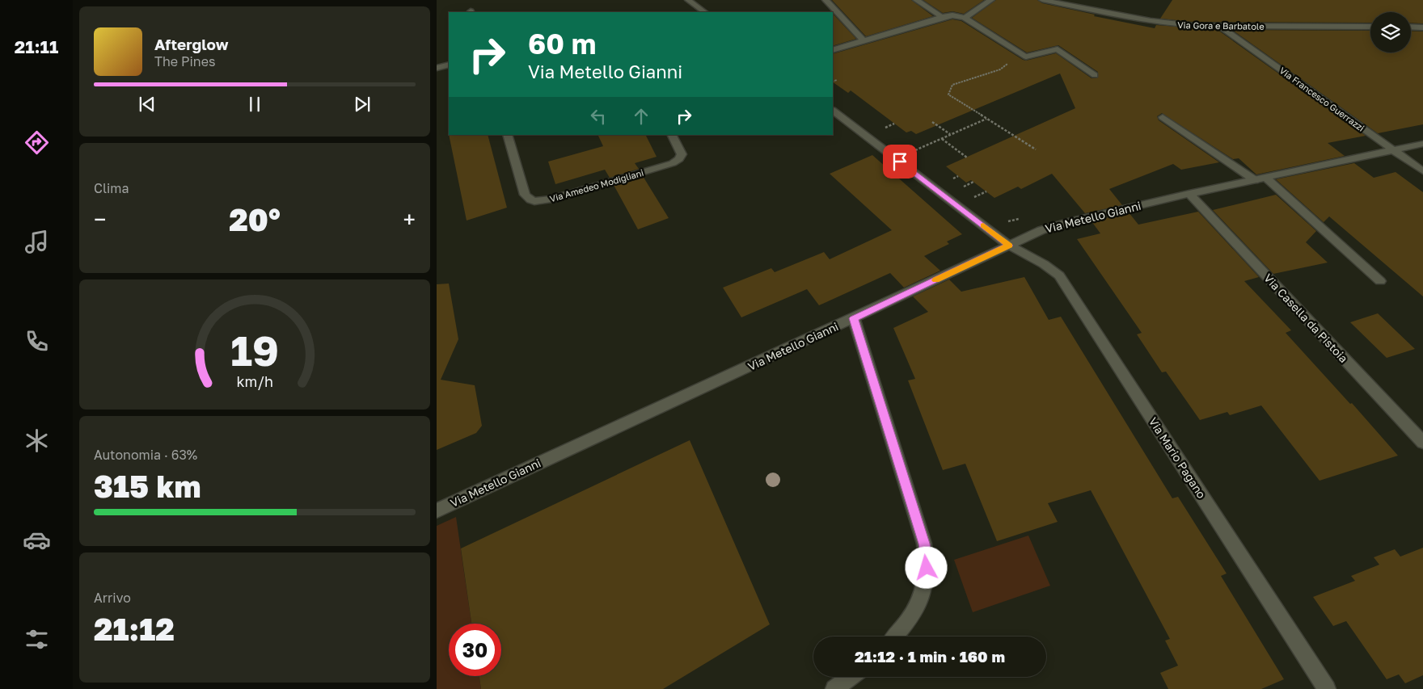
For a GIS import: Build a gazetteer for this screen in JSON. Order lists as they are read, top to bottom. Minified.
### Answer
{"streets":{"street":["Via Gora e Barbatole","Via Francesco Guerrazzi","Via Amedeo Modigliani","Via Metello Gianni","Via Casella da Pistoia","Via Mario Pagano"]},"crossings":[["Via Gora e Barbatole","Via Francesco Guerrazzi"],["Via Francesco Guerrazzi","Via Metello Gianni"],["Via Metello Gianni","Via Casella da Pistoia"],["Via Metello Gianni","Via Mario Pagano"]],"page":{"tabs":"21:11","turn":["60 m","Via Metello Gianni"],"song":["Afterglow","The Pines"],"tile":["Clima",["Autonomia · 63%","315 km"],["Arrivo","21:12"]],"heat":["−","20°","+"],"limit":"30","trip":"21:12 · 1 min · 160 m","gauge":["19","km/h"]}}
